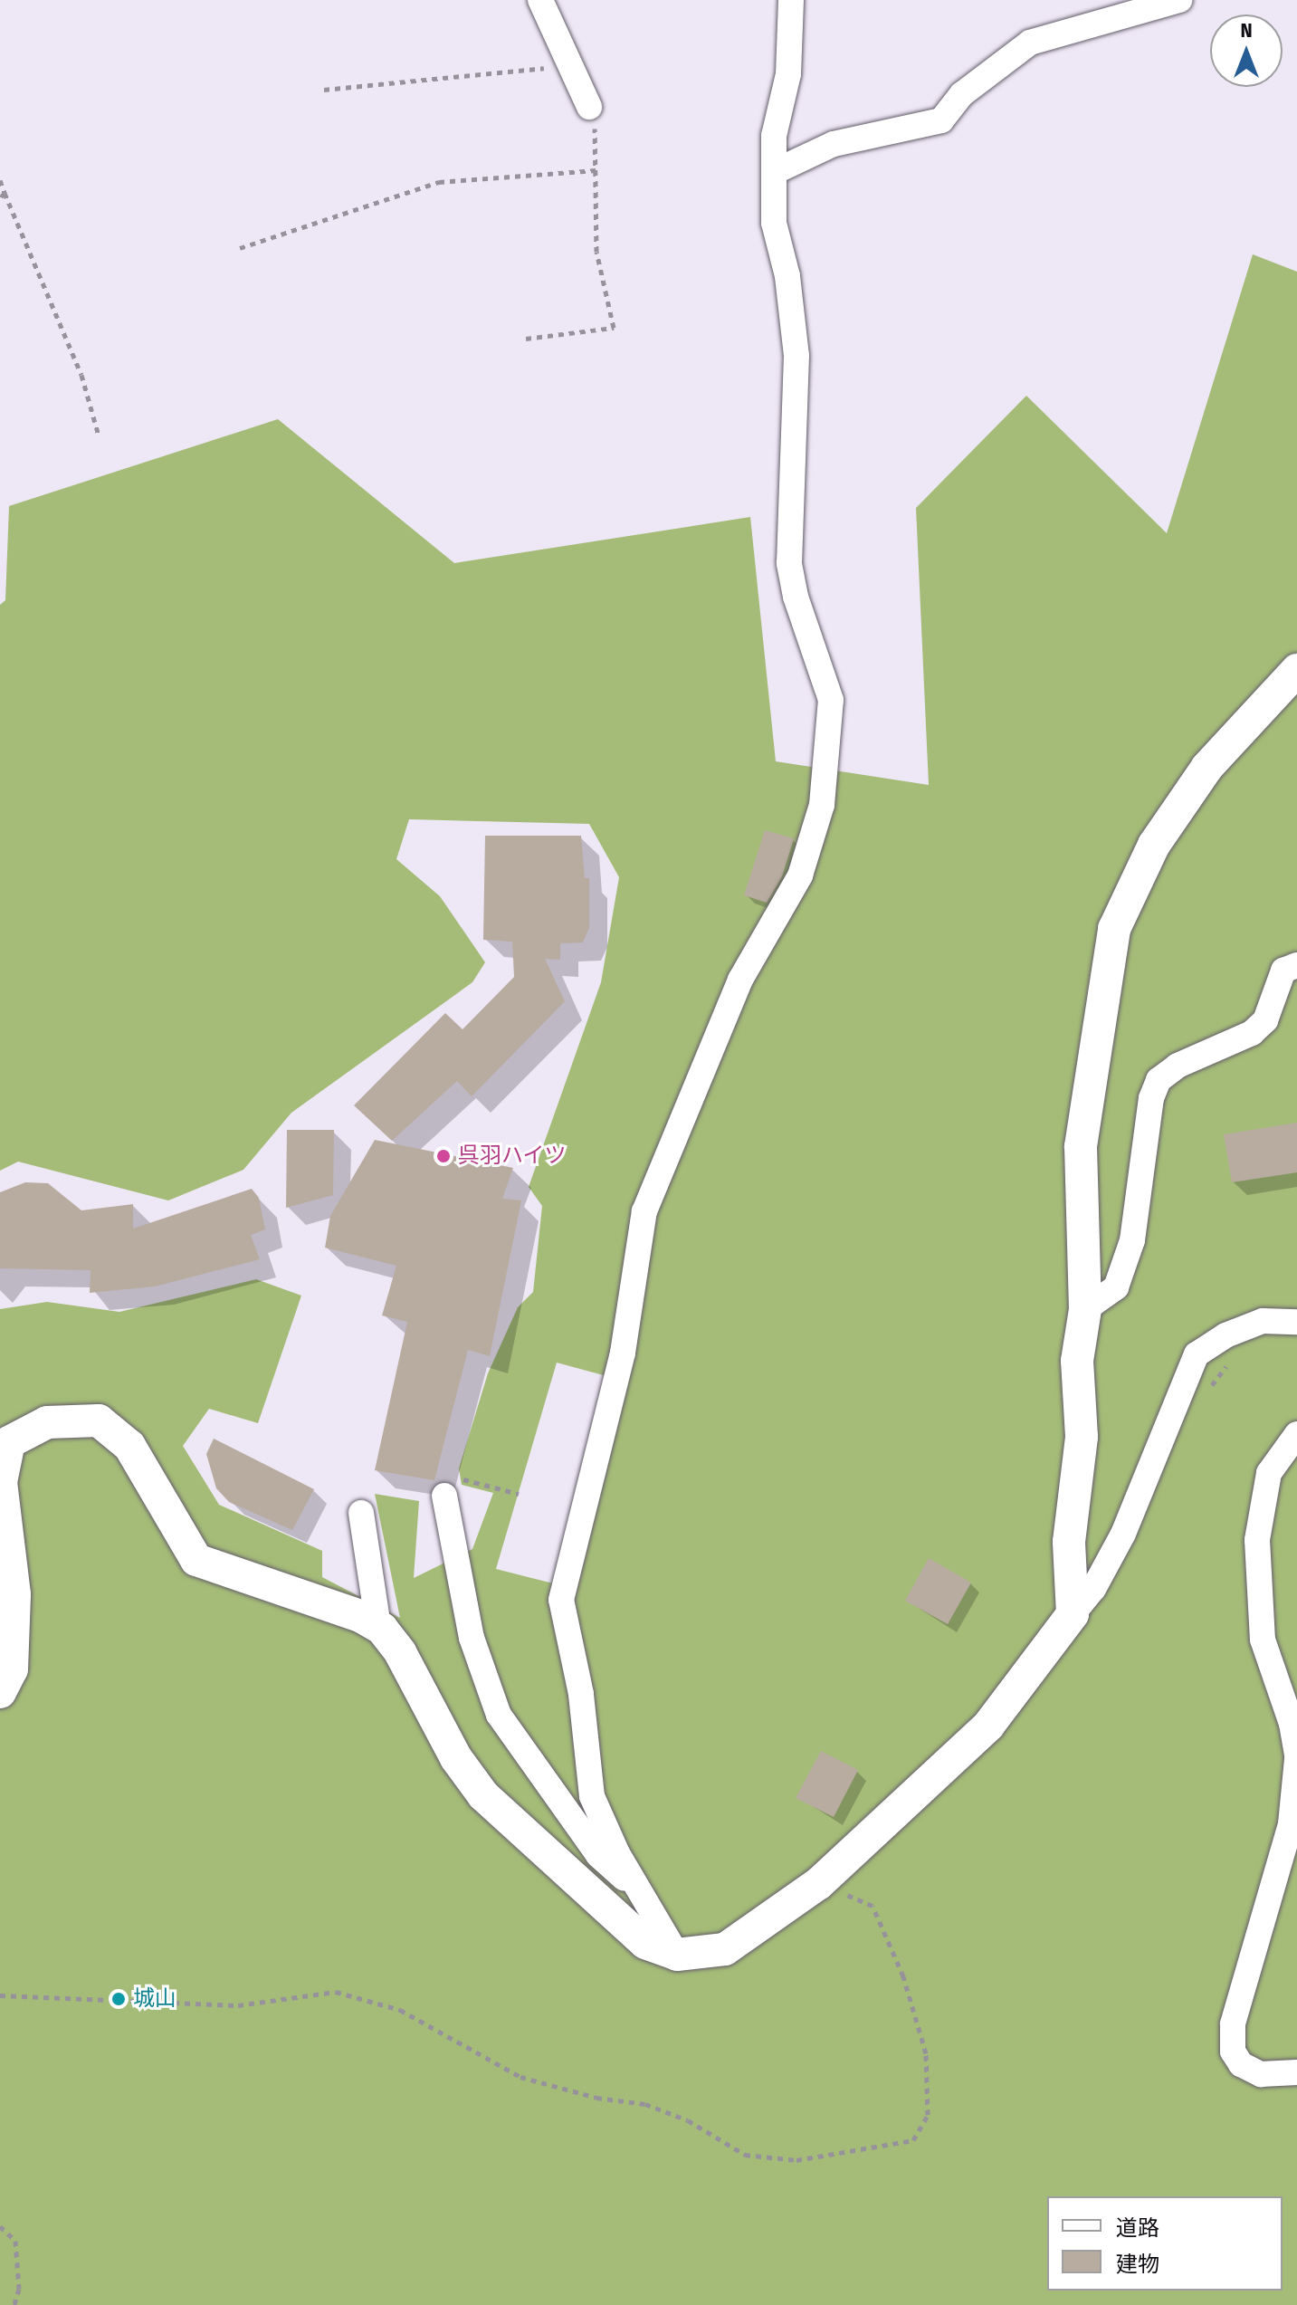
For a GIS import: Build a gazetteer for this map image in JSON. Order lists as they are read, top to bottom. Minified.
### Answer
{"places":["呉羽ハイツ","城山"],"legend":["道路","建物"],"north":"top"}
